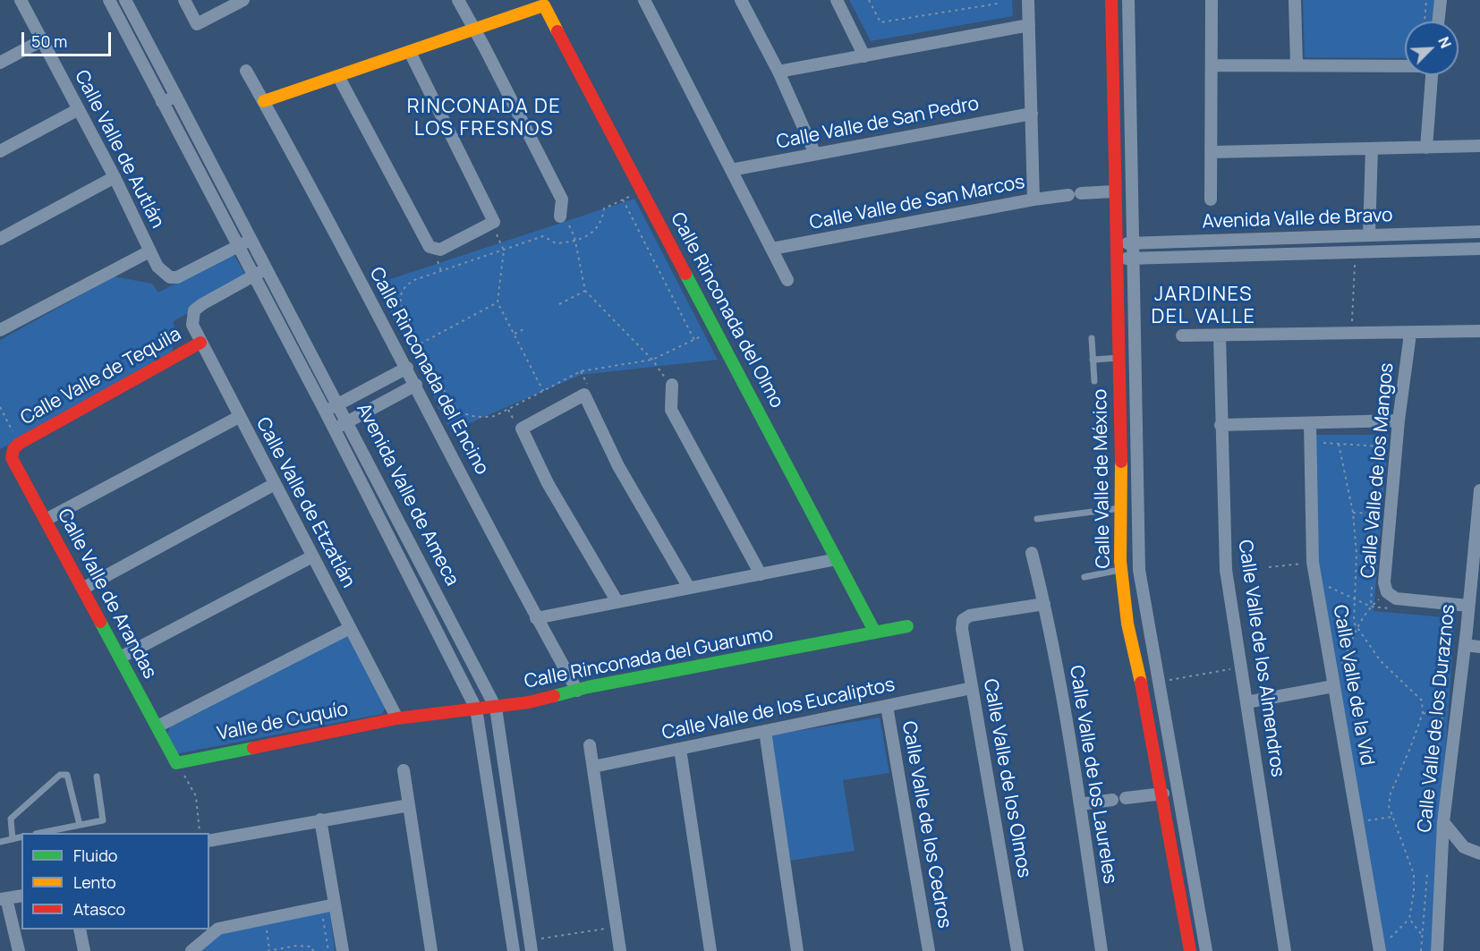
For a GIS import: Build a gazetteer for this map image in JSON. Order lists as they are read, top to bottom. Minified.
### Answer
{"streets":{"street":["Calle Valle de San Pedro","Calle Valle de Autlán","Calle Valle de San Marcos","Avenida Valle de Bravo","Calle Rinconada del Olmo","Calle Rinconada del Encino","Calle Valle de Tequila","Calle Valle de los Mangos","Calle Valle de México","Avenida Valle de Ameca","Calle Valle de Etzatlán","Calle Valle de Arandas","Calle Rinconada del Guarumo","Calle Valle de los Almendros","Calle Valle de la Vid","Calle Valle de los Eucaliptos","Calle Valle de los Duraznos","Valle de Cuquío","Calle Valle de los Laureles","Calle Valle de los Olmos","Calle Valle de los Cedros"]},"crossings":[["Calle Valle de Autlán","Avenida Valle de Ameca"],["Calle Valle de San Marcos","Calle Valle de México"],["Avenida Valle de Bravo","Calle Valle de México"],["Calle Rinconada del Olmo","Calle Rinconada del Guarumo"],["Calle Rinconada del Encino","Calle Rinconada del Guarumo"],["Calle Valle de Tequila","Calle Valle de Etzatlán"],["Calle Valle de Tequila","Calle Valle de Arandas"],["Calle Valle de los Mangos","Calle Valle de los Duraznos"],["Avenida Valle de Ameca","Calle Valle de Etzatlán"],["Avenida Valle de Ameca","Calle Rinconada del Guarumo"],["Calle Valle de Etzatlán","Calle Rinconada del Guarumo"],["Calle Valle de Etzatlán","Valle de Cuquío"],["Calle Valle de Arandas","Valle de Cuquío"],["Calle Rinconada del Guarumo","Valle de Cuquío"],["Calle Valle de los Eucaliptos","Calle Valle de los Olmos"],["Calle Valle de los Eucaliptos","Calle Valle de los Cedros"],["Calle Valle de los Laureles","Calle Valle de los Olmos"]],"districts":["RINCONADA DE LOS FRESNOS","JARDINES DEL VALLE"],"legend":["Fluido","Lento","Atasco"],"scale_bar":"50 m","north":"top right"}
